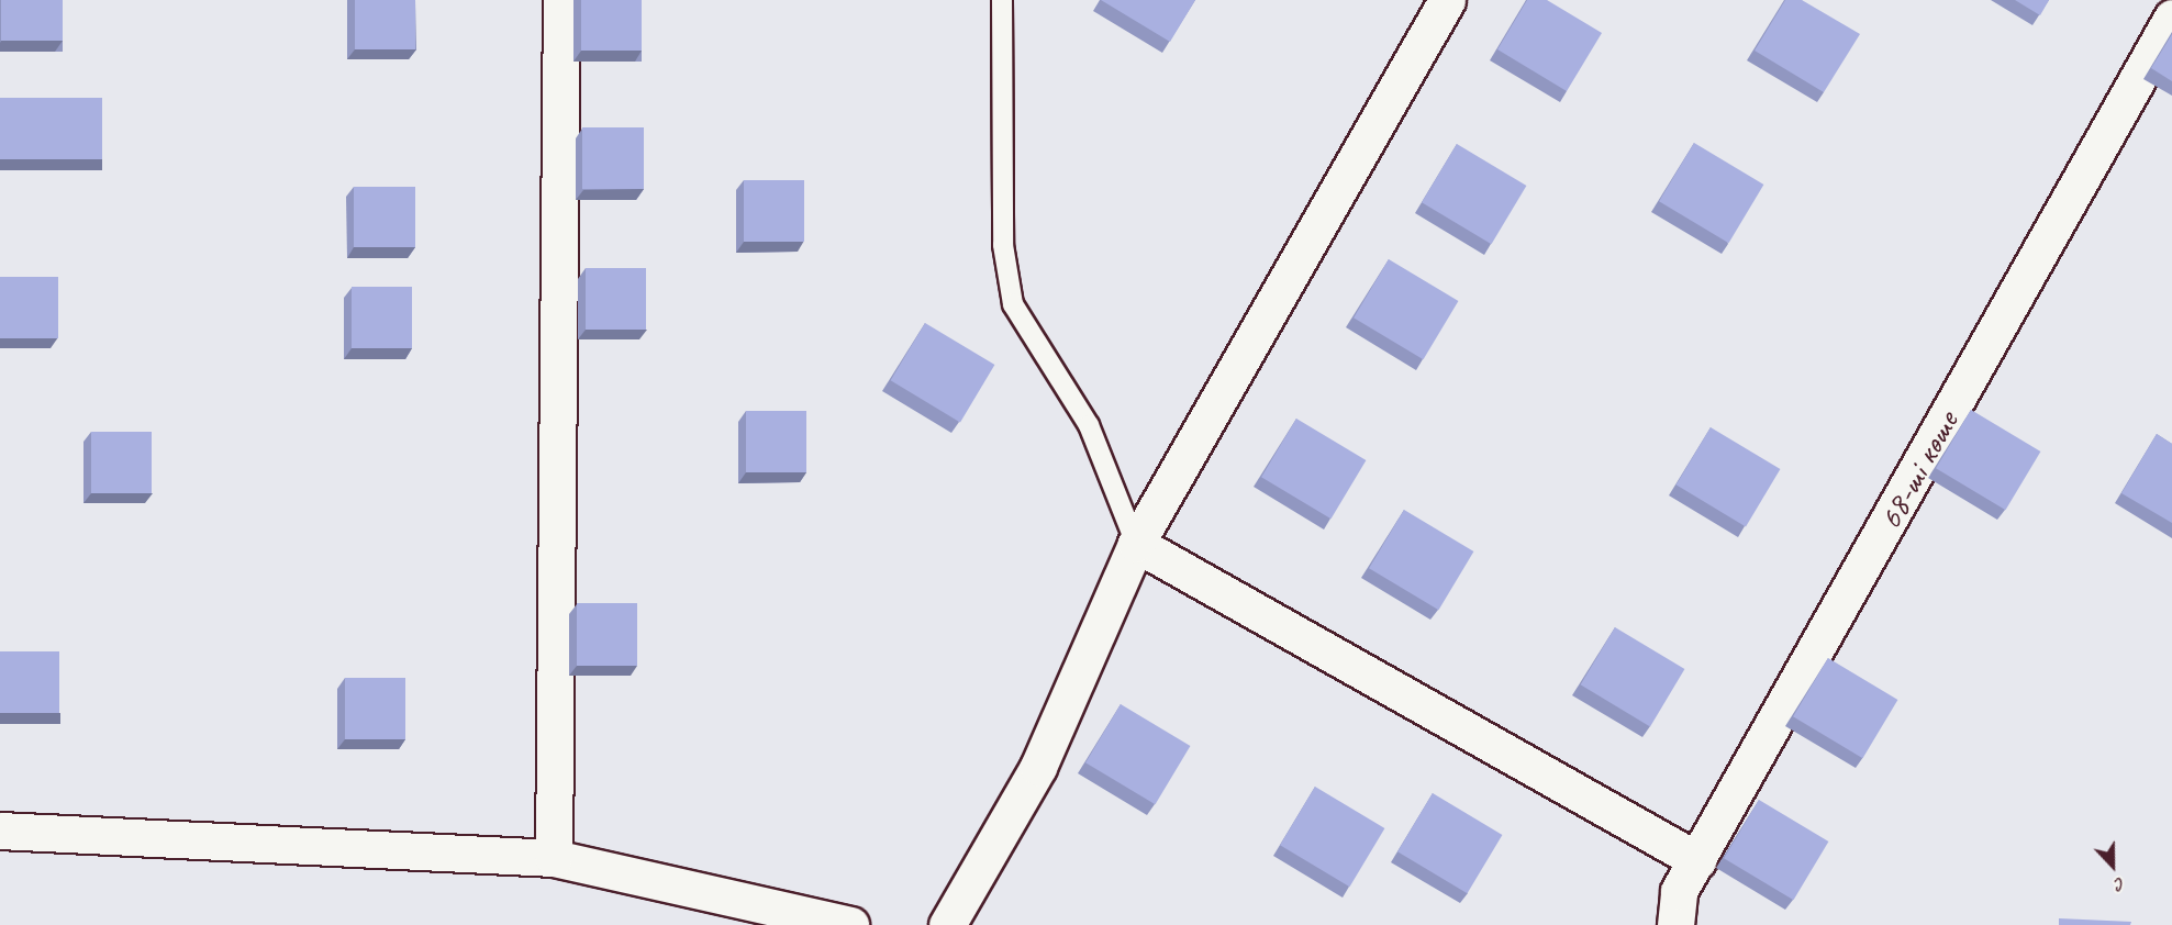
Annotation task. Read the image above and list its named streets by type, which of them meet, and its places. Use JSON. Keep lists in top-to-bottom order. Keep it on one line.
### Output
{"streets":{"street":["68-ші көше"]},"north":"bottom"}
